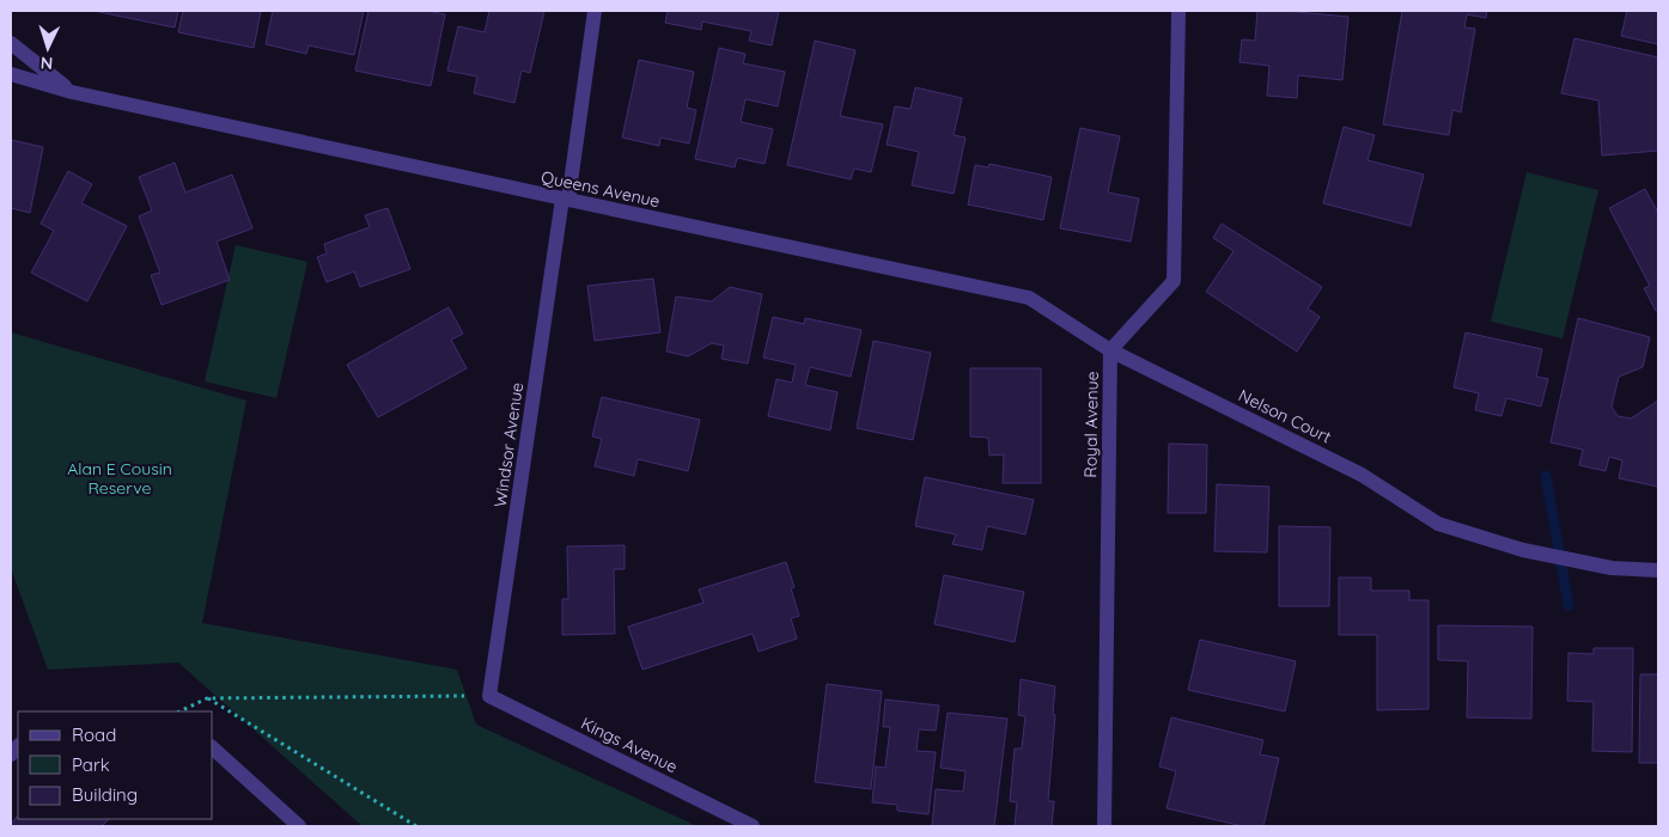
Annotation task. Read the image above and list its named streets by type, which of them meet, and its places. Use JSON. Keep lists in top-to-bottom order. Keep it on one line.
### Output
{"streets":{"street":["Queens Avenue","Nelson Court","Royal Avenue","Windsor Avenue","Kings Avenue"]},"crossings":[["Queens Avenue","Nelson Court"],["Queens Avenue","Royal Avenue"],["Queens Avenue","Windsor Avenue"],["Nelson Court","Royal Avenue"],["Windsor Avenue","Kings Avenue"]],"parks":["Alan E Cousin Reserve"],"legend":["Road","Park","Building"],"north":"bottom"}
